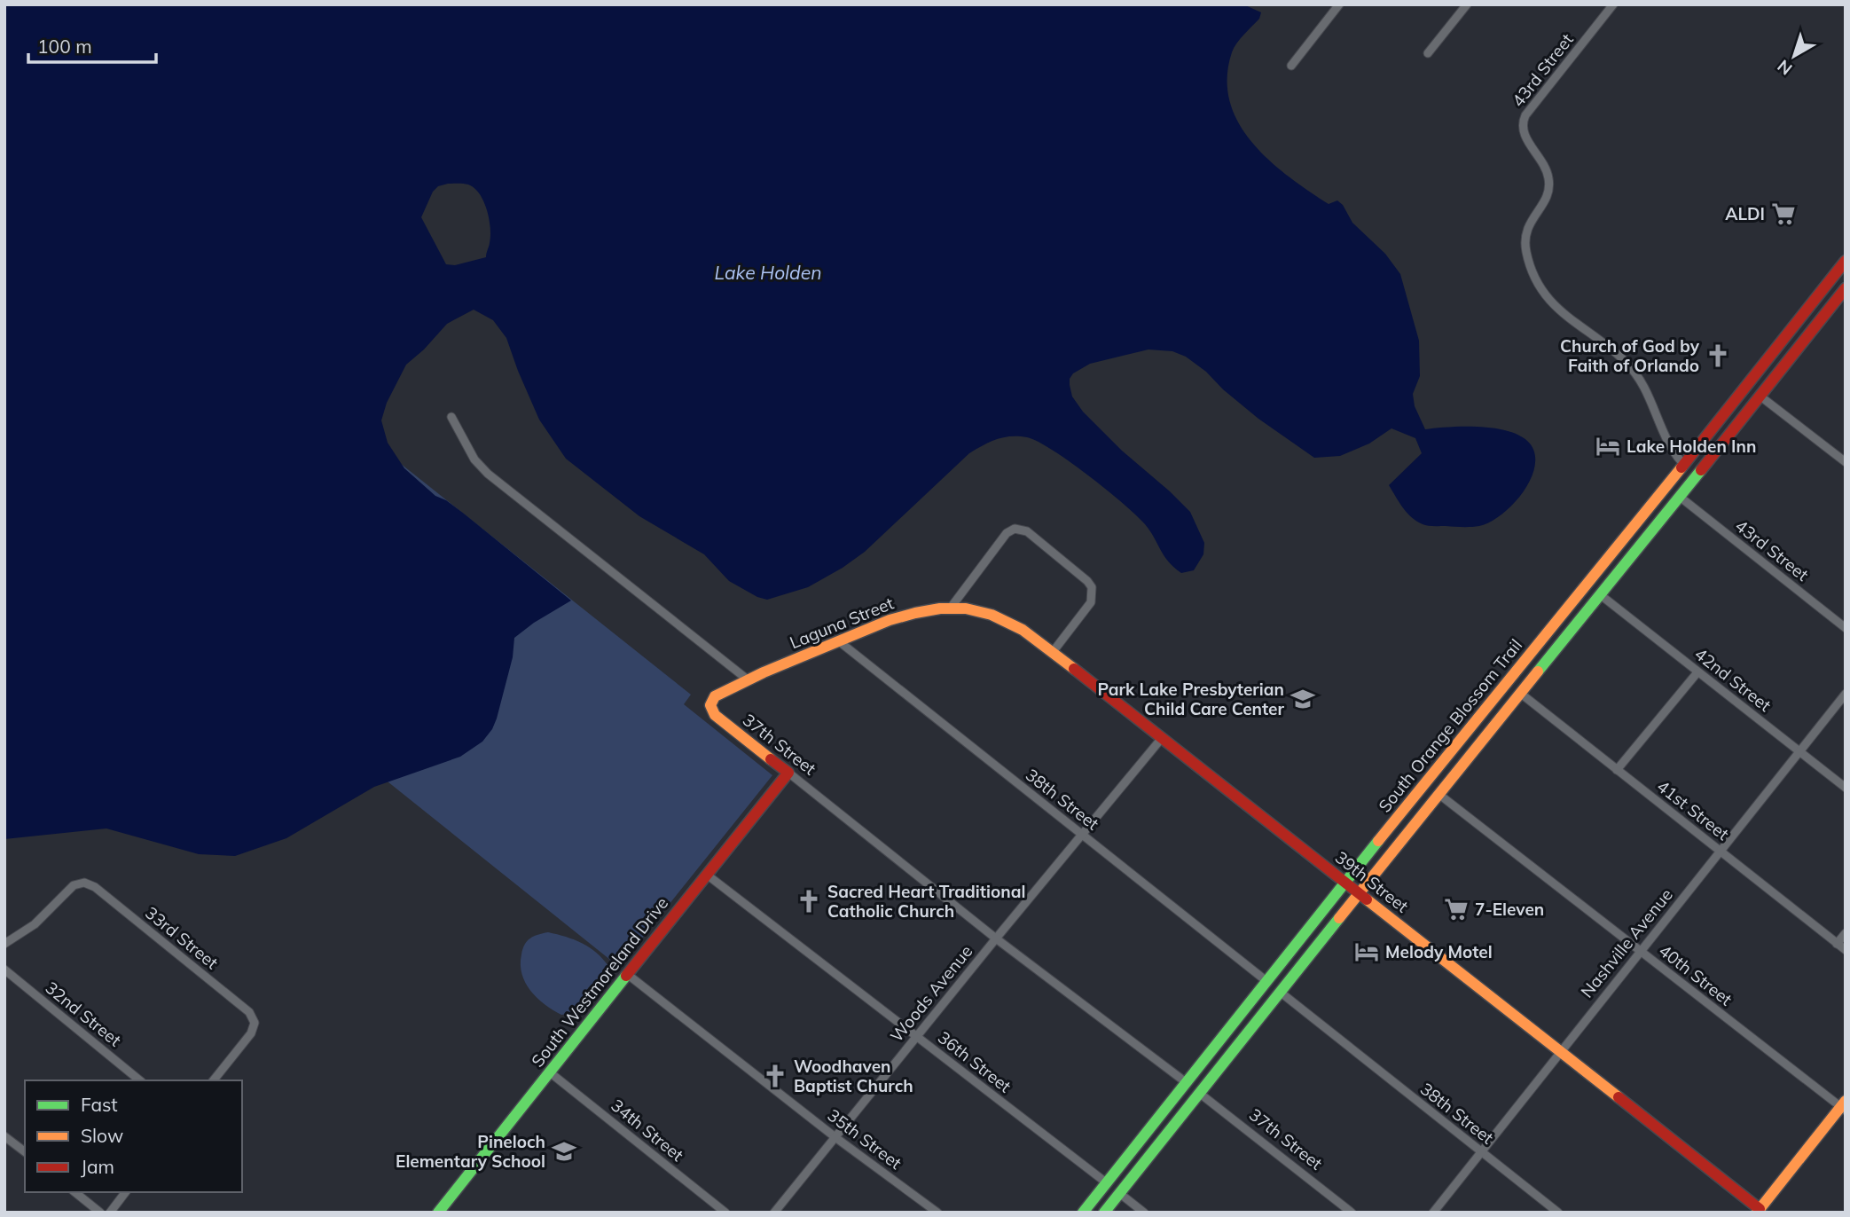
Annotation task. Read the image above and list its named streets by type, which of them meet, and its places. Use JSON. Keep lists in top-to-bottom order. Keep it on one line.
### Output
{"streets":{"main road":["Laguna Street","South Orange Blossom Trail","37th Street","39th Street","South Westmoreland Drive"],"street":["43rd Street","42nd Street","38th Street","41st Street","33rd Street","Nashville Avenue","40th Street","Woods Avenue","32nd Street","36th Street","34th Street","35th Street"]},"crossings":[["43rd Street","South Orange Blossom Trail"],["Laguna Street","37th Street"],["Laguna Street","38th Street"],["Laguna Street","39th Street"],["42nd Street","South Orange Blossom Trail"],["42nd Street","Nashville Avenue"],["South Orange Blossom Trail","37th Street"],["South Orange Blossom Trail","38th Street"],["South Orange Blossom Trail","41st Street"],["South Orange Blossom Trail","39th Street"],["South Orange Blossom Trail","40th Street"],["South Orange Blossom Trail","36th Street"],["37th Street","South Westmoreland Drive"],["37th Street","Woods Avenue"],["38th Street","Nashville Avenue"],["38th Street","Woods Avenue"],["41st Street","Nashville Avenue"],["39th Street","Nashville Avenue"],["39th Street","Woods Avenue"],["Nashville Avenue","40th Street"],["South Westmoreland Drive","36th Street"],["South Westmoreland Drive","34th Street"],["South Westmoreland Drive","35th Street"],["Woods Avenue","36th Street"],["Woods Avenue","35th Street"]],"water":["Lake Holden"],"places":{"supermarket":["ALDI","7-Eleven"],"church":["Church of God by Faith of Orlando","Sacred Heart Traditional Catholic Church","Woodhaven Baptist Church"],"hotel":["Lake Holden Inn","Melody Motel"],"school or university":["Park Lake Presbyterian Child Care Center","Pineloch Elementary School"]},"legend":["Fast","Slow","Jam"],"scale_bar":"100 m","north":"bottom left"}
